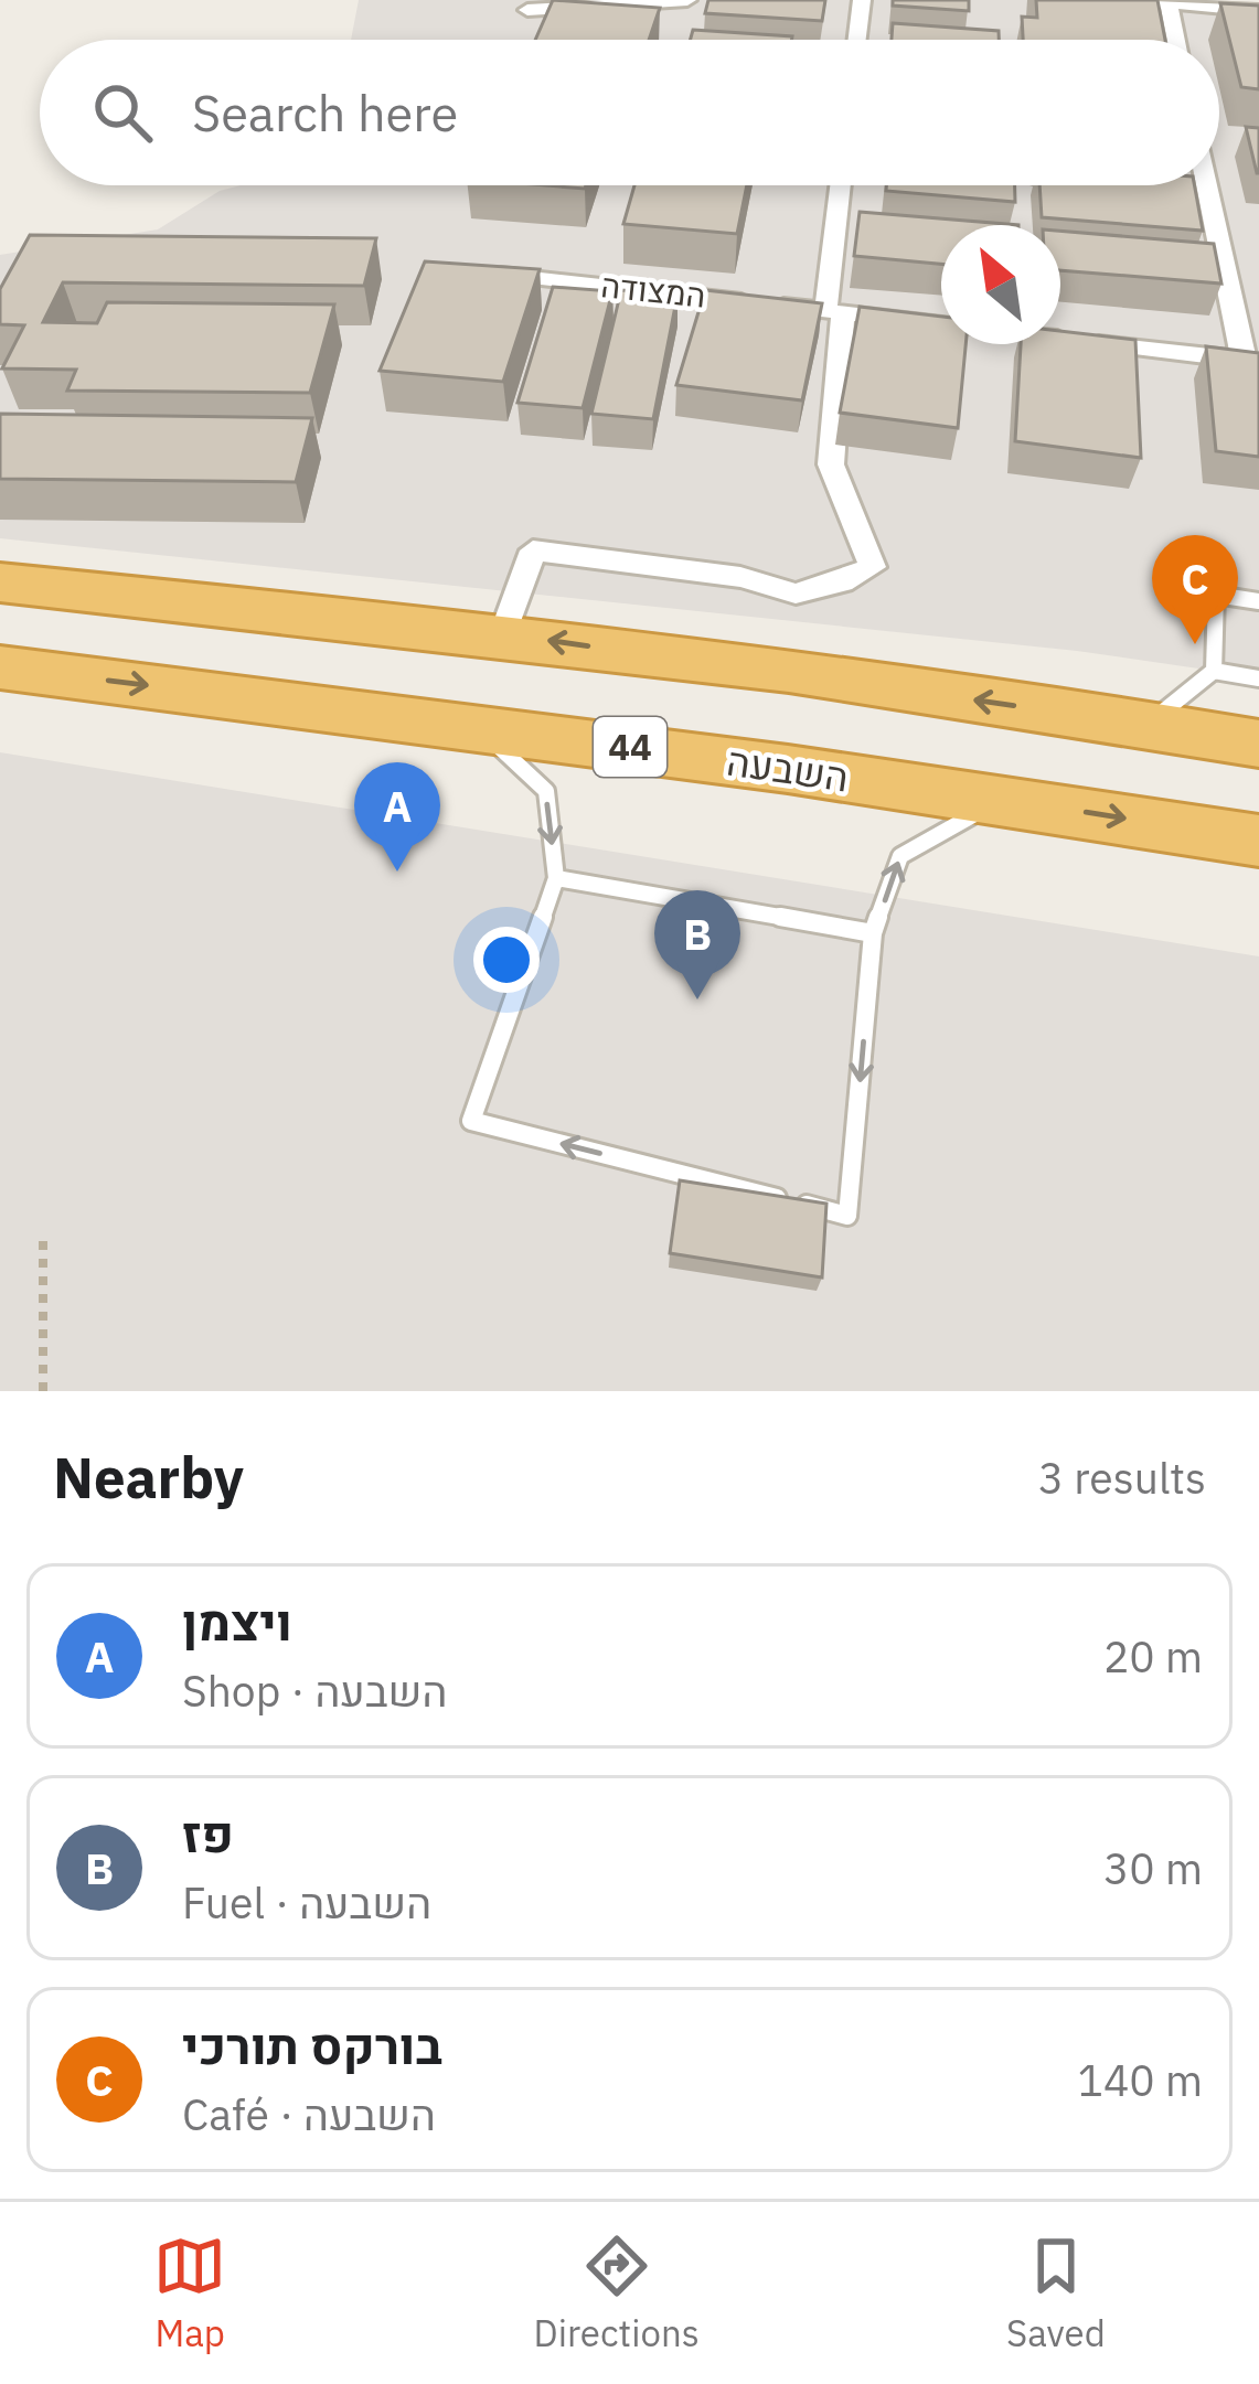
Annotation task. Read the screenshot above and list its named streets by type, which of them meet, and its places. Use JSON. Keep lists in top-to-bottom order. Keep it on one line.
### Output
{"streets":{"highway":["44","השבעה"],"street":["המצודה"]},"north":"top left","page":{"search":"Search here","pins":["C","A","B"],"heading":["Nearby","3 results"],"list":[{"mark":"A","name":"ויצמן","note":"Shop · השבעה","value":"20 m"},{"mark":"B","name":"פז","note":"Fuel · השבעה","value":"30 m"},{"mark":"C","name":"בורקס תורכי","note":"Café · השבעה","value":"140 m"}],"nav":["Map","Directions","Saved"]}}
